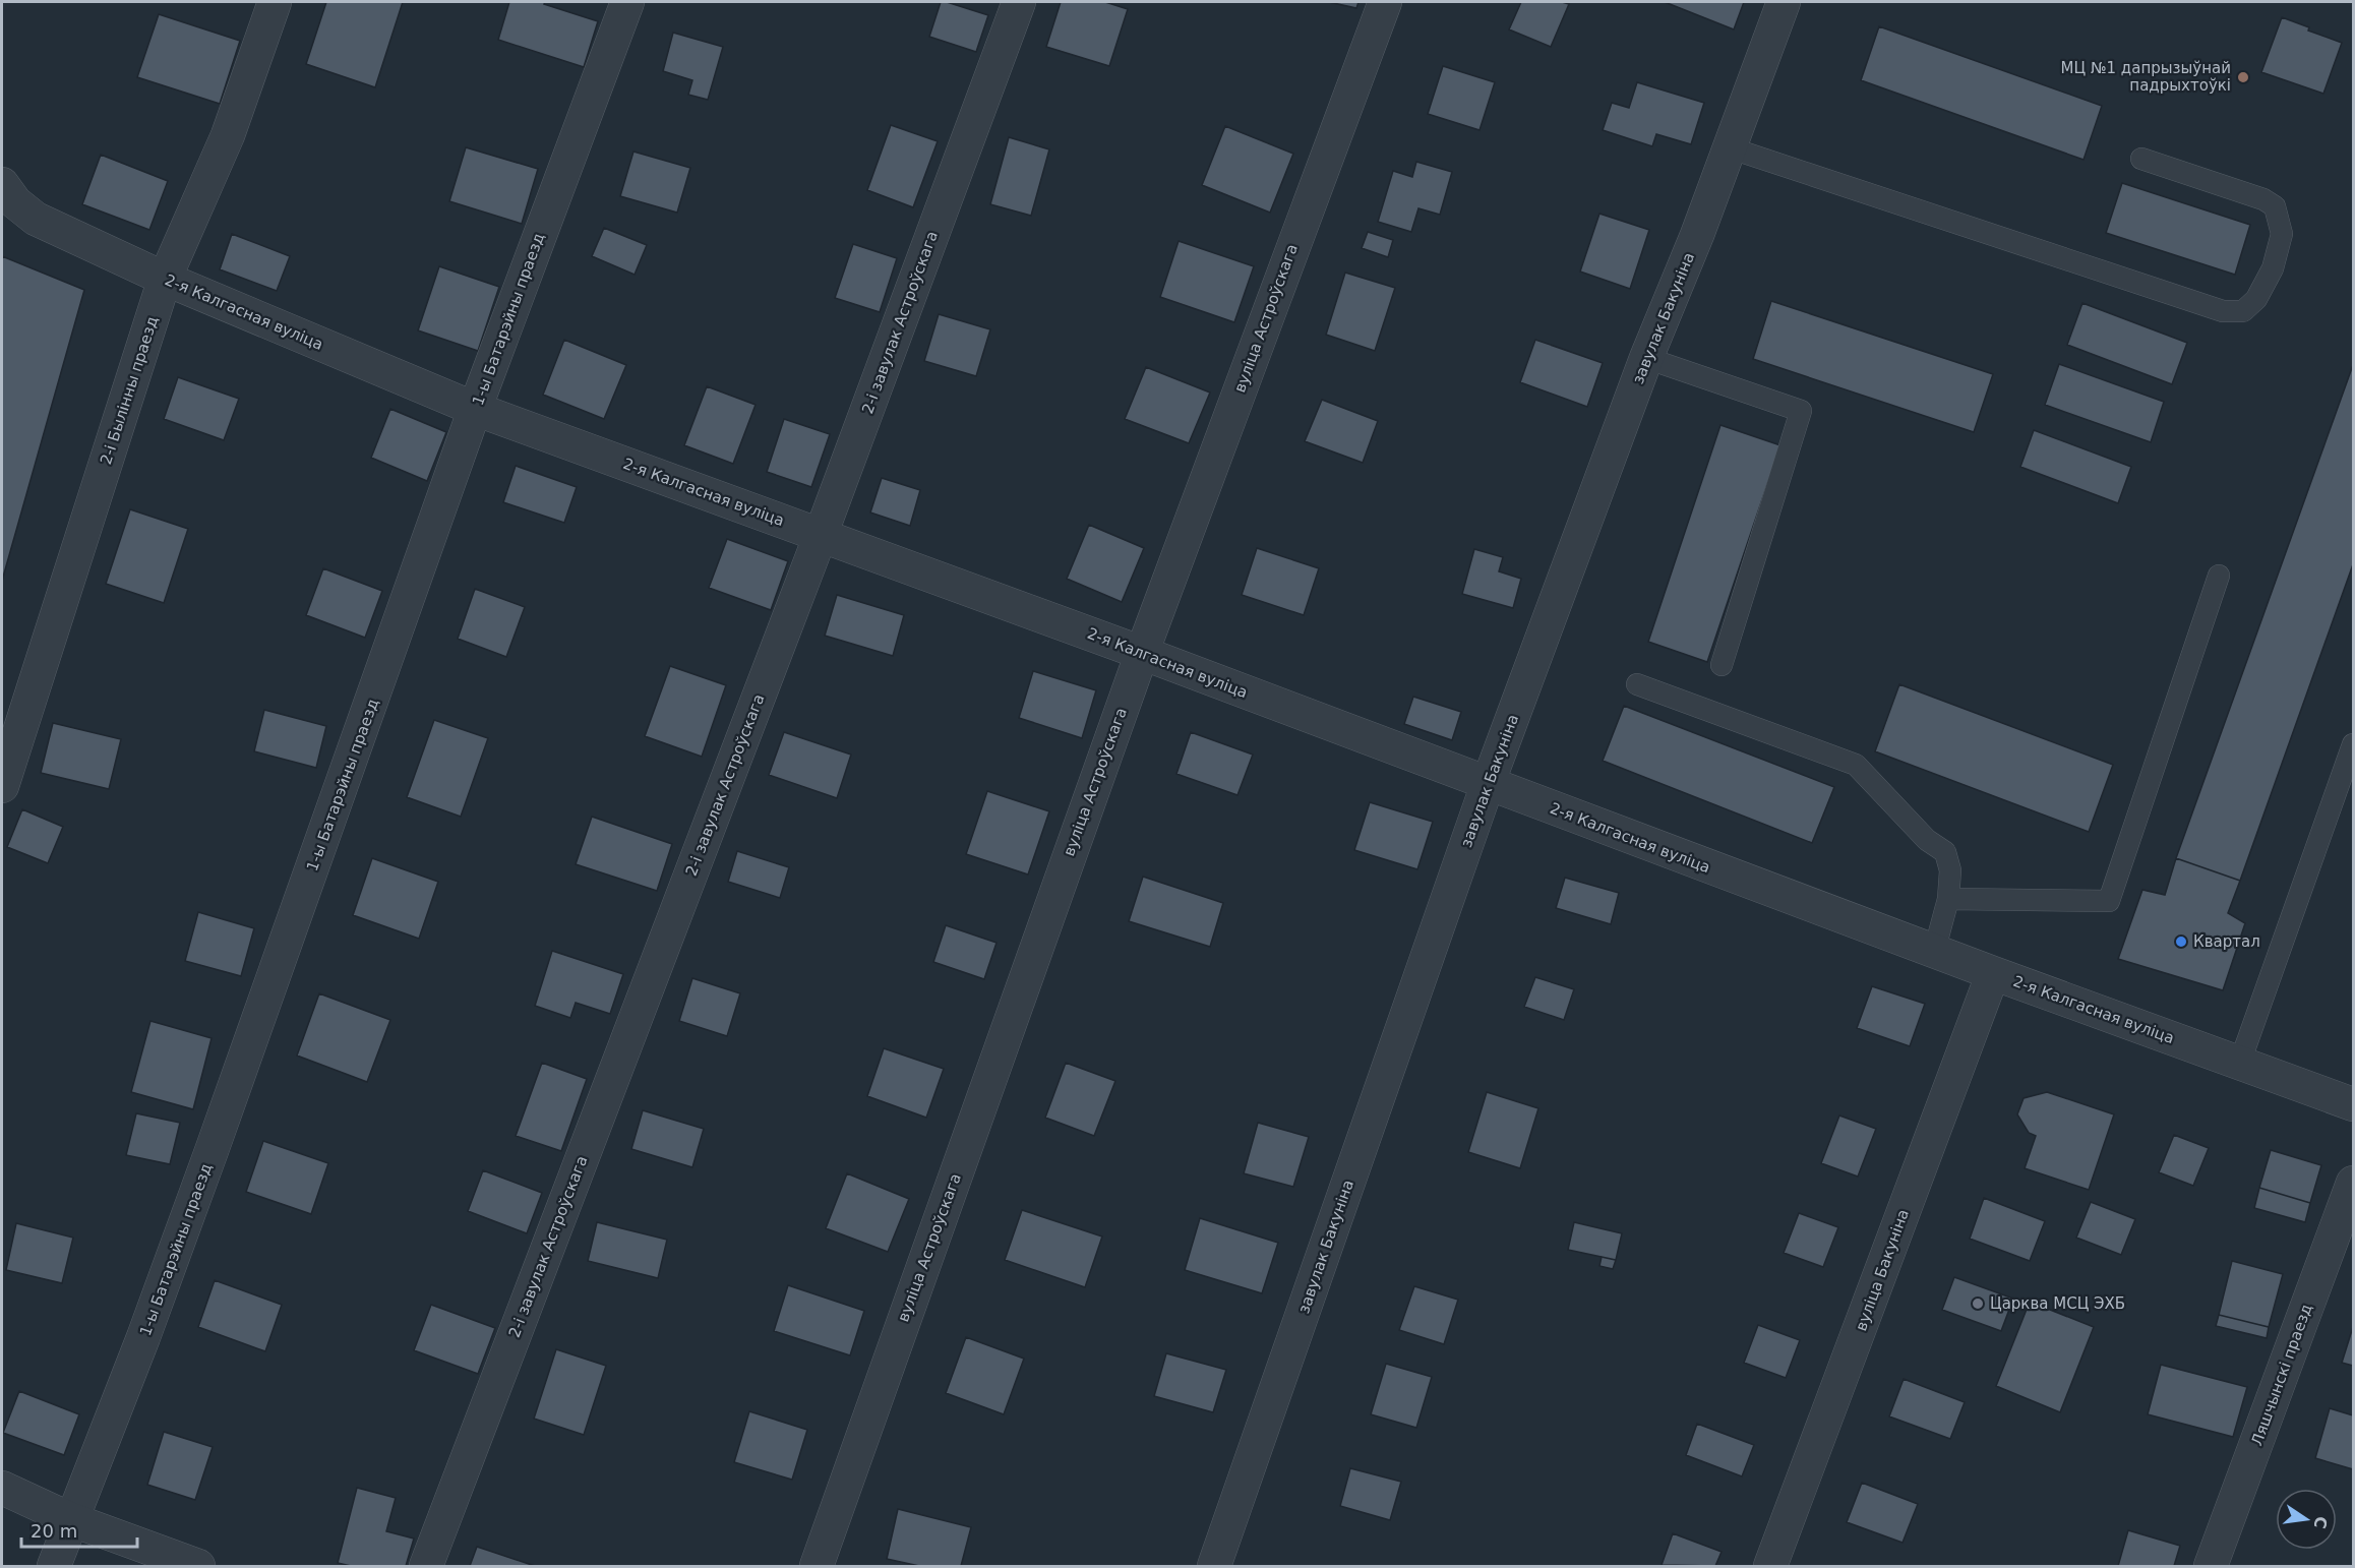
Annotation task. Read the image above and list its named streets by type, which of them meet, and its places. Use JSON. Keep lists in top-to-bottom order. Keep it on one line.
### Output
{"streets":{"street":["2-я Калгасная вуліца","вуліца Астроўскага","завулак Бакуніна","1-ы Батарэйны праезд","2-і завулак Астроўскага","2-і Былінны праезд","вуліца Бакуніна","Ляшчынскі праезд"]},"crossings":[["2-я Калгасная вуліца","вуліца Астроўскага"],["2-я Калгасная вуліца","завулак Бакуніна"],["2-я Калгасная вуліца","1-ы Батарэйны праезд"],["2-я Калгасная вуліца","2-і завулак Астроўскага"],["2-я Калгасная вуліца","2-і Былінны праезд"],["2-я Калгасная вуліца","вуліца Бакуніна"]],"places":["МЦ №1 дапрызыўнай падрыхтоўкі","Квартал","Царква МСЦ ЭХБ"],"scale_bar":"20 m","north":"right"}
